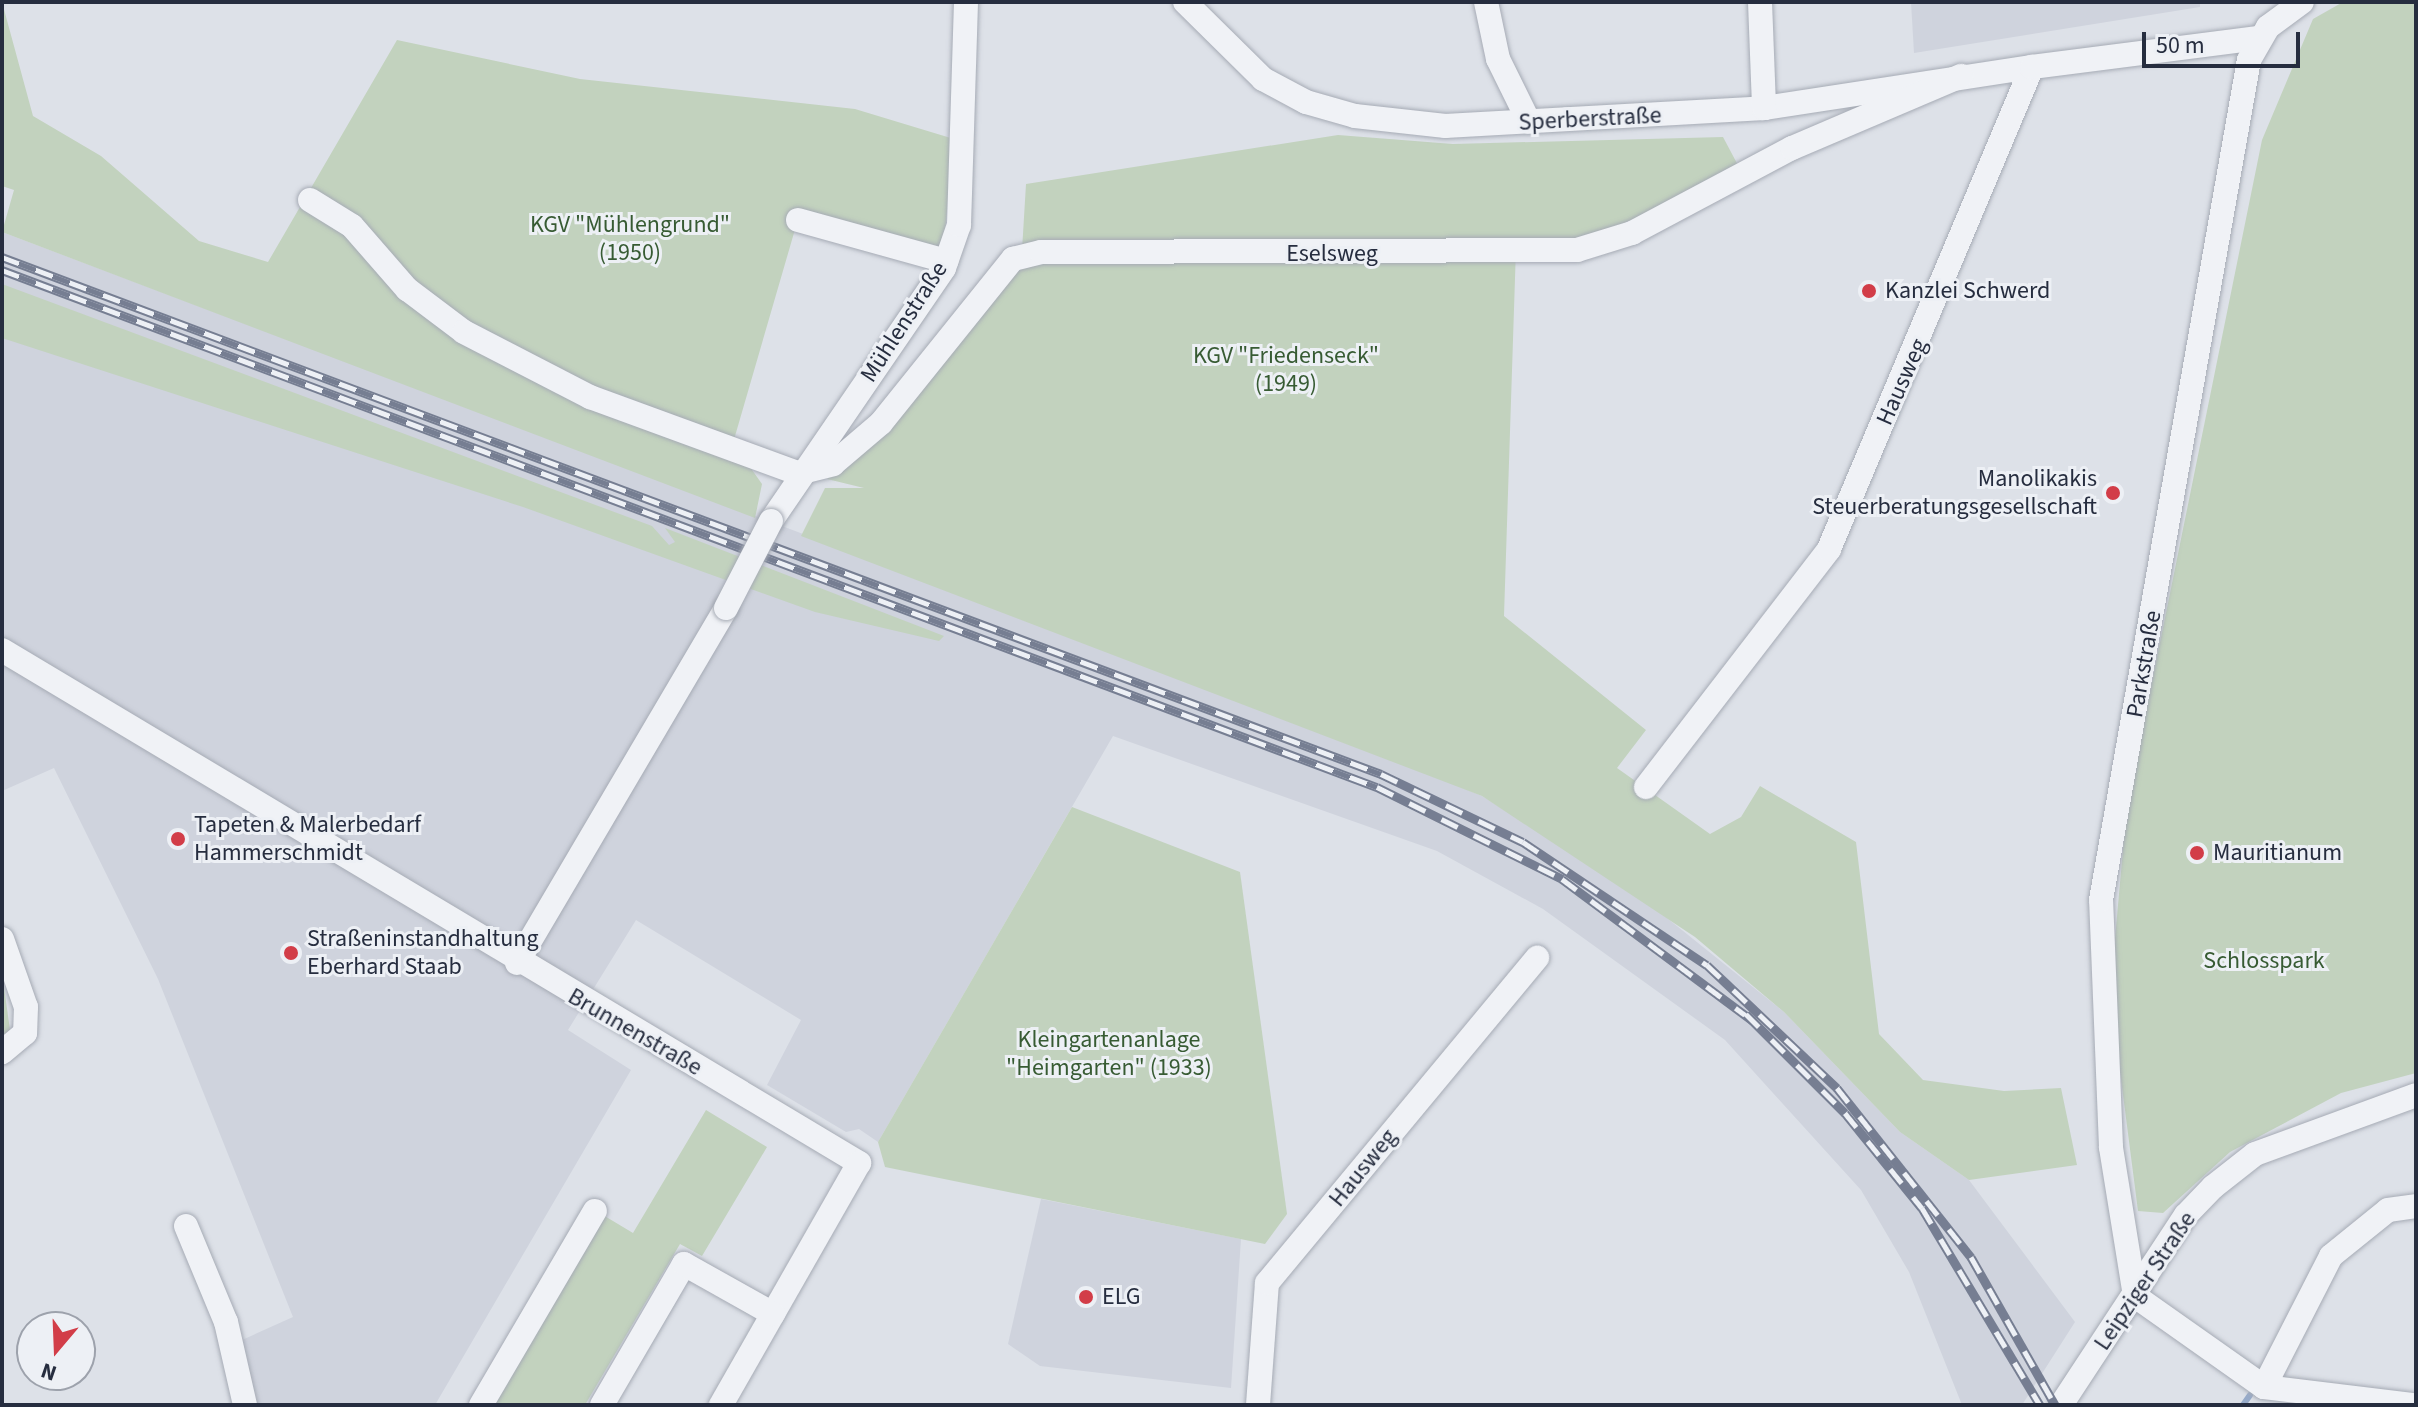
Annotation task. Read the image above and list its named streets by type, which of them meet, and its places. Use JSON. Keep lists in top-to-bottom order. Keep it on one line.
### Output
{"streets":{"street":["Sperberstraße","Eselsweg","Mühlenstraße","Hausweg","Parkstraße","Brunnenstraße","Leipziger Straße"]},"crossings":[["Sperberstraße","Eselsweg"],["Sperberstraße","Hausweg"],["Eselsweg","Mühlenstraße"],["Mühlenstraße","Brunnenstraße"],["Parkstraße","Leipziger Straße"]],"parks":["KGV \"Mühlengrund\" (1950)","KGV \"Friedenseck\" (1949)","Schlosspark","Kleingartenanlage \"Heimgarten\" (1933)"],"places":["Kanzlei Schwerd","Manolikakis Steuerberatungsgesellschaft","Tapeten & Malerbedarf Hammerschmidt","Mauritianum","Straßeninstandhaltung Eberhard Staab","ELG"],"scale_bar":"50 m","north":"bottom"}
